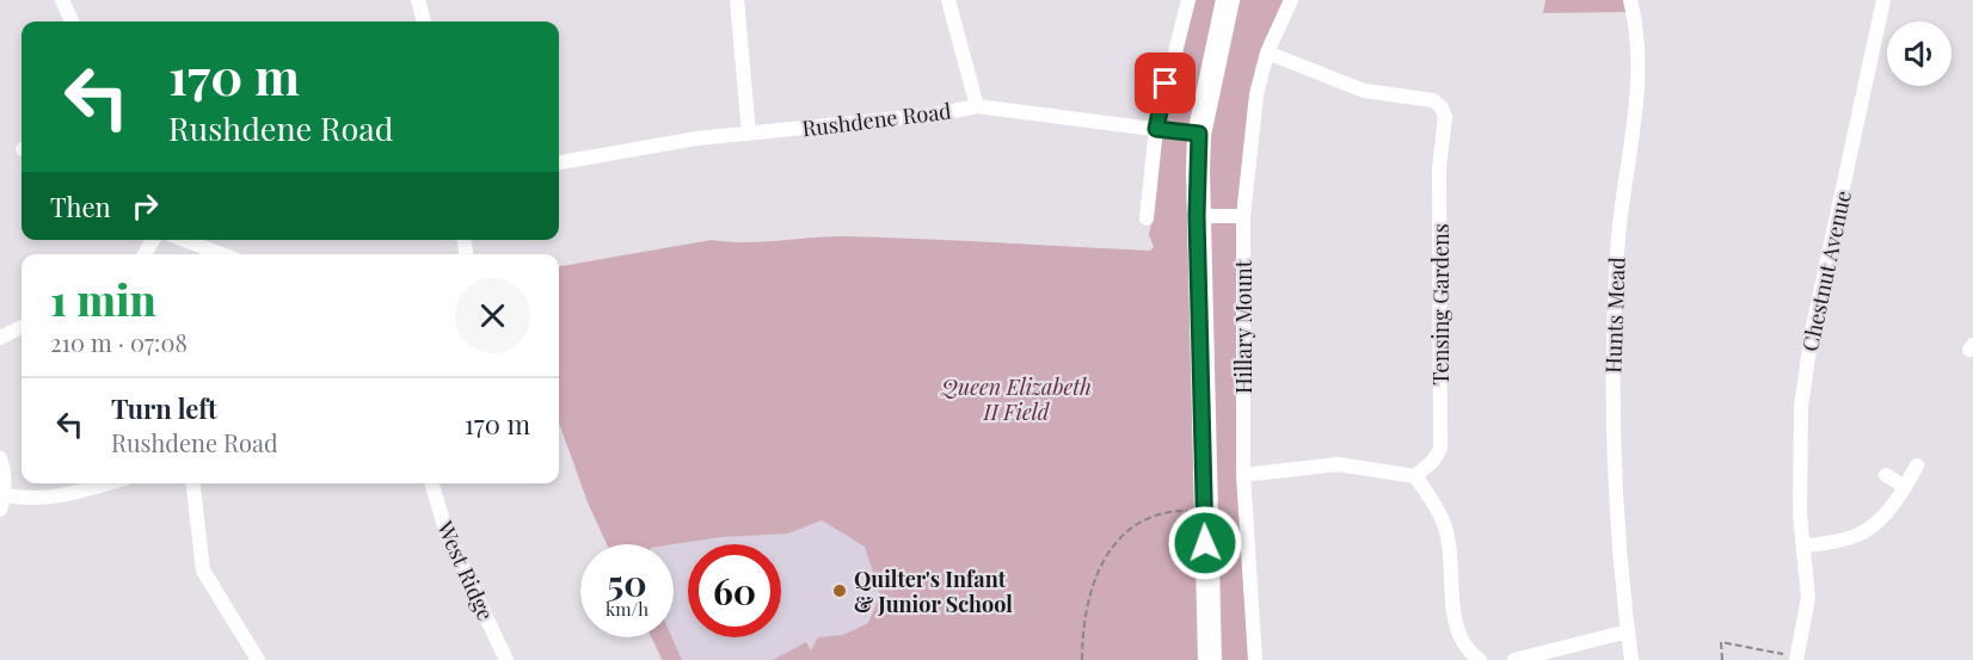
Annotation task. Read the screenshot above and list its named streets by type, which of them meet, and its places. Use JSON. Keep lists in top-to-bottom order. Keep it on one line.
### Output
{"streets":{"street":["Rushdene Road","Chestnut Avenue","Tensing Gardens","Hunts Mead","Hillary Mount","West Ridge"]},"crossings":[["Tensing Gardens","Hillary Mount"]],"parks":["Queen Elizabeth II Field"],"places":["Quilter's Infant & Junior School"],"page":{"turn":["170 m","Rushdene Road"],"then":"Then","heading":["1 min","210 m · 07:08"],"list":[{"name":"Turn left","note":"Rushdene Road","value":"170 m"}],"speed":"50 km/h","limit":"60"}}
